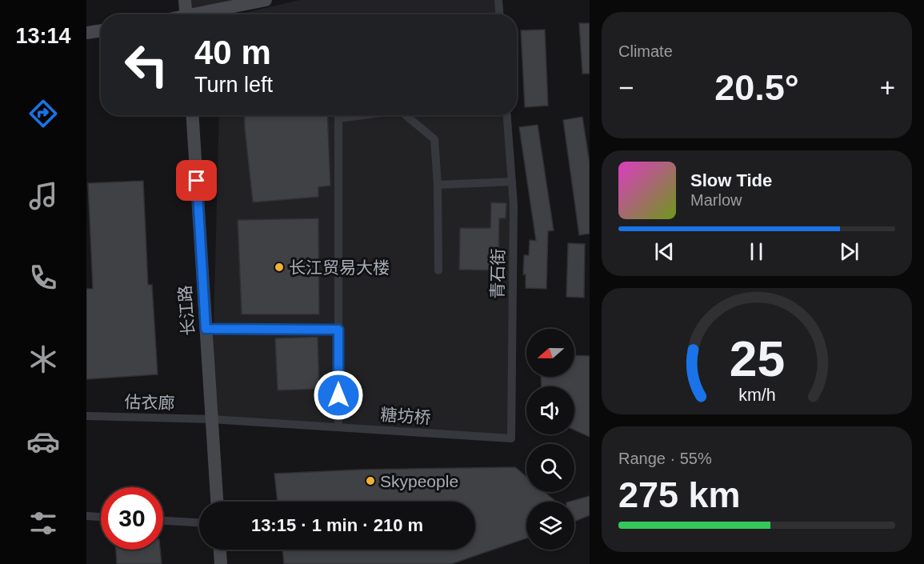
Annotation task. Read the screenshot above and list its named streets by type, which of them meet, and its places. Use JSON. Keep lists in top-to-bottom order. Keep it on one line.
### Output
{"streets":{"main road":["长江路"],"street":["青石街","估衣廊","糖坊桥"]},"crossings":[["青石街","糖坊桥"],["长江路","估衣廊"],["长江路","糖坊桥"],["估衣廊","糖坊桥"]],"places":["长江贸易大楼","Skypeople"],"north":"left","page":{"tabs":"13:14","tile":["Climate",["Range · 55%","275 km"]],"turn":["40 m","Turn left"],"heat":["−","20.5°","+"],"song":["Slow Tide","Marlow"],"limit":"30","trip":"13:15 · 1 min · 210 m","gauge":["25","km/h"]}}
